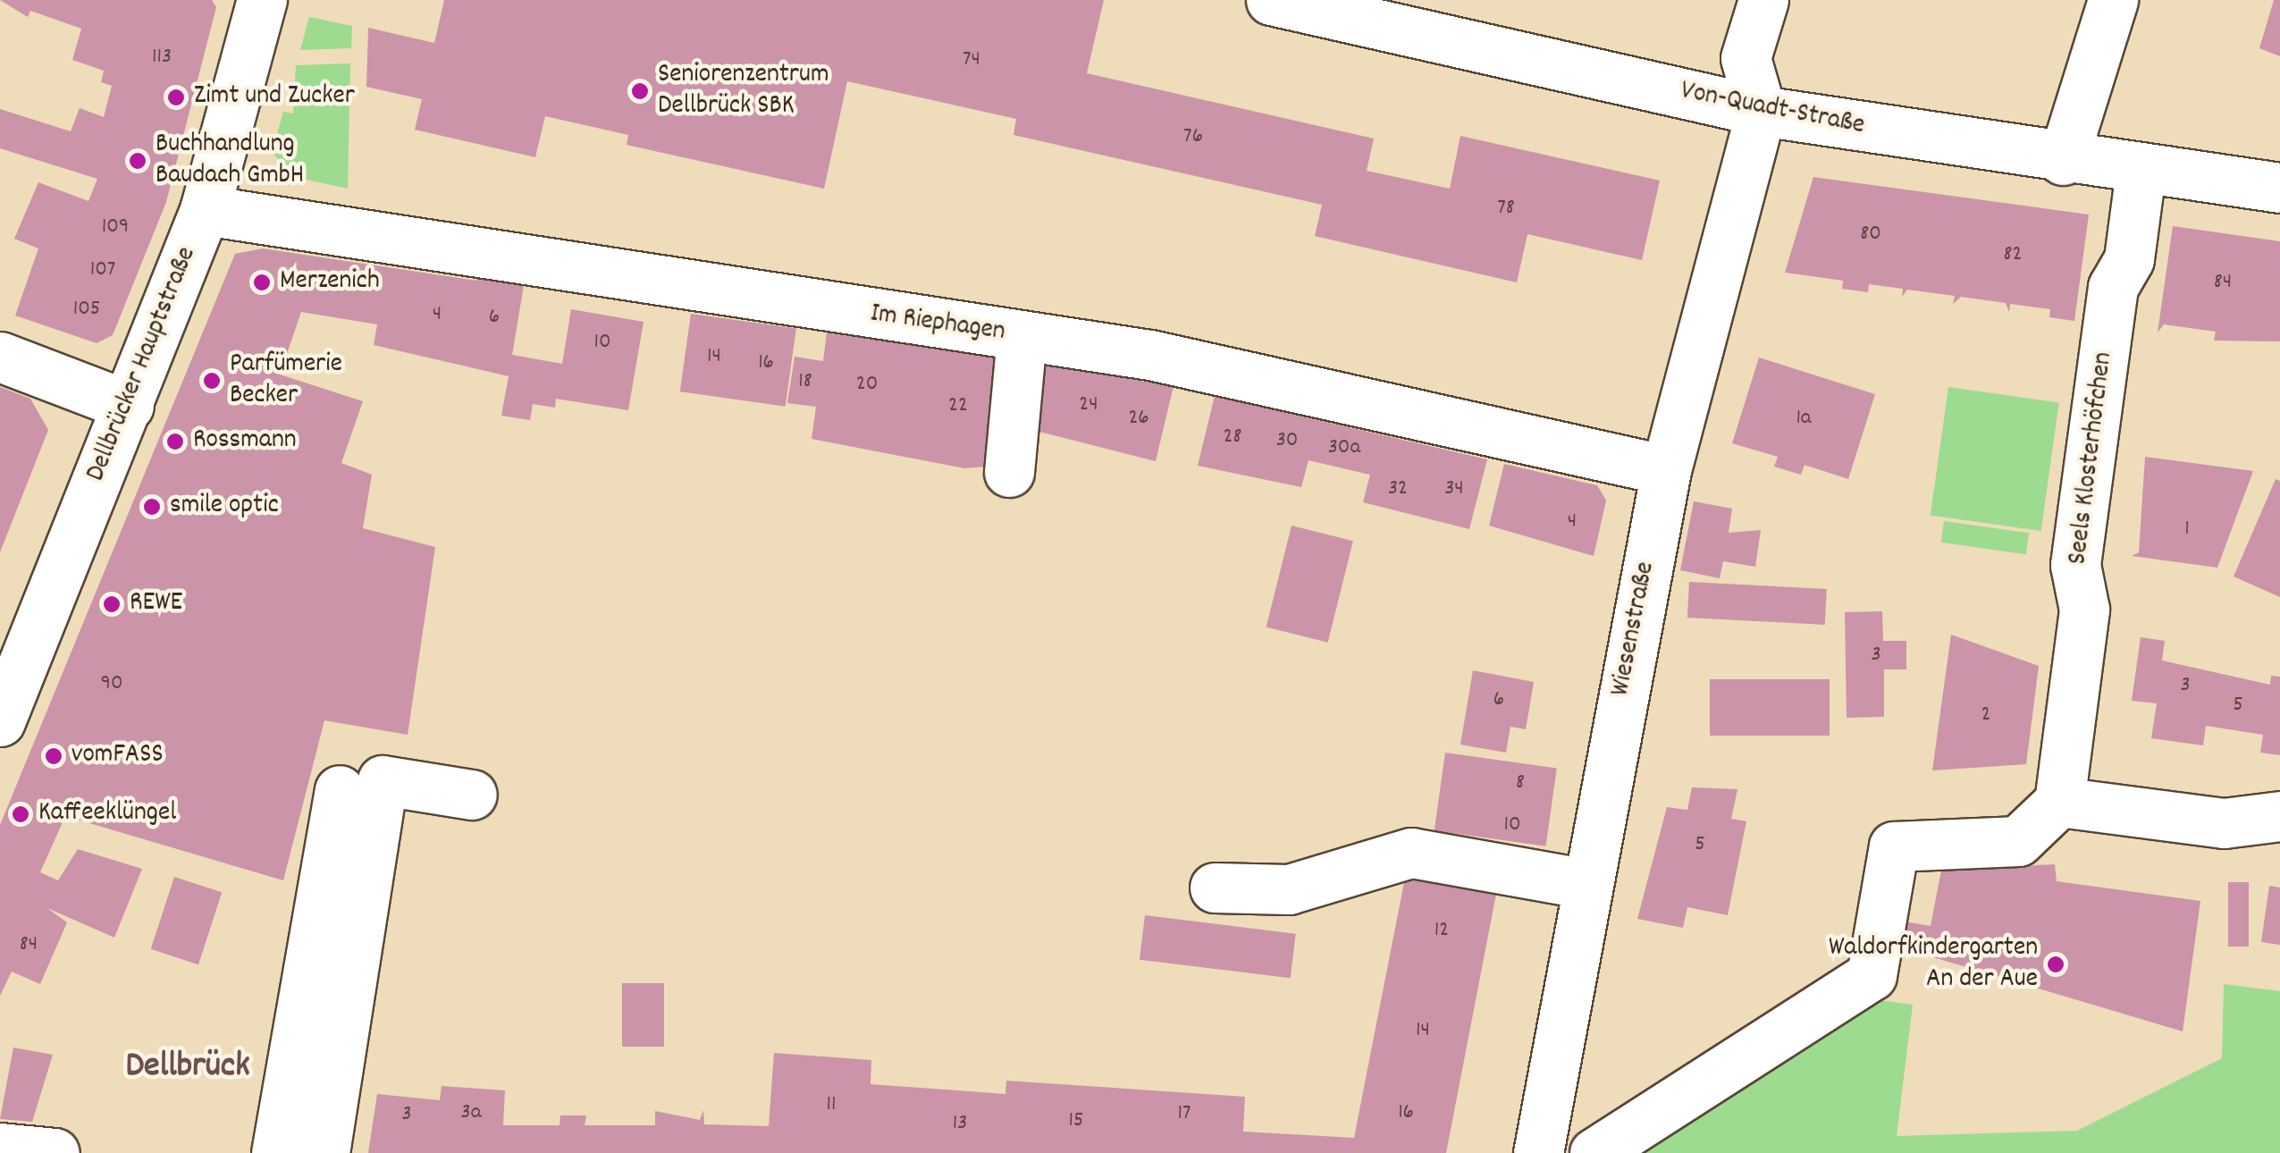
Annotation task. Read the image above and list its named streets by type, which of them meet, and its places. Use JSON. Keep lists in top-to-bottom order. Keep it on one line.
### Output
{"streets":{"street":["Von-Quadt-Straße","Im Riephagen","Dellbrücker Hauptstraße","Seels Klosterhöfchen","Wiesenstraße"]},"crossings":[["Von-Quadt-Straße","Seels Klosterhöfchen"],["Von-Quadt-Straße","Wiesenstraße"],["Im Riephagen","Dellbrücker Hauptstraße"],["Im Riephagen","Wiesenstraße"]],"districts":["Dellbrück"],"places":["Seniorenzentrum Dellbrück SBK","Zimt und Zucker","Buchhandlung Baudach GmbH","Merzenich","Parfümerie Becker","Rossmann","smile optic","REWE","vomFASS","Kaffeeklüngel","Waldorfkindergarten An der Aue"],"house_numbers":["113","74","76","78","109","80","82","107","84","105","4","6","10","14","16","18","20","24","22","26","1a","28","30","30a","32","34","4","1","3","90","3","6","5","2","8","10","5","12","84","14","11","3a","16","17","3","15","13"]}
